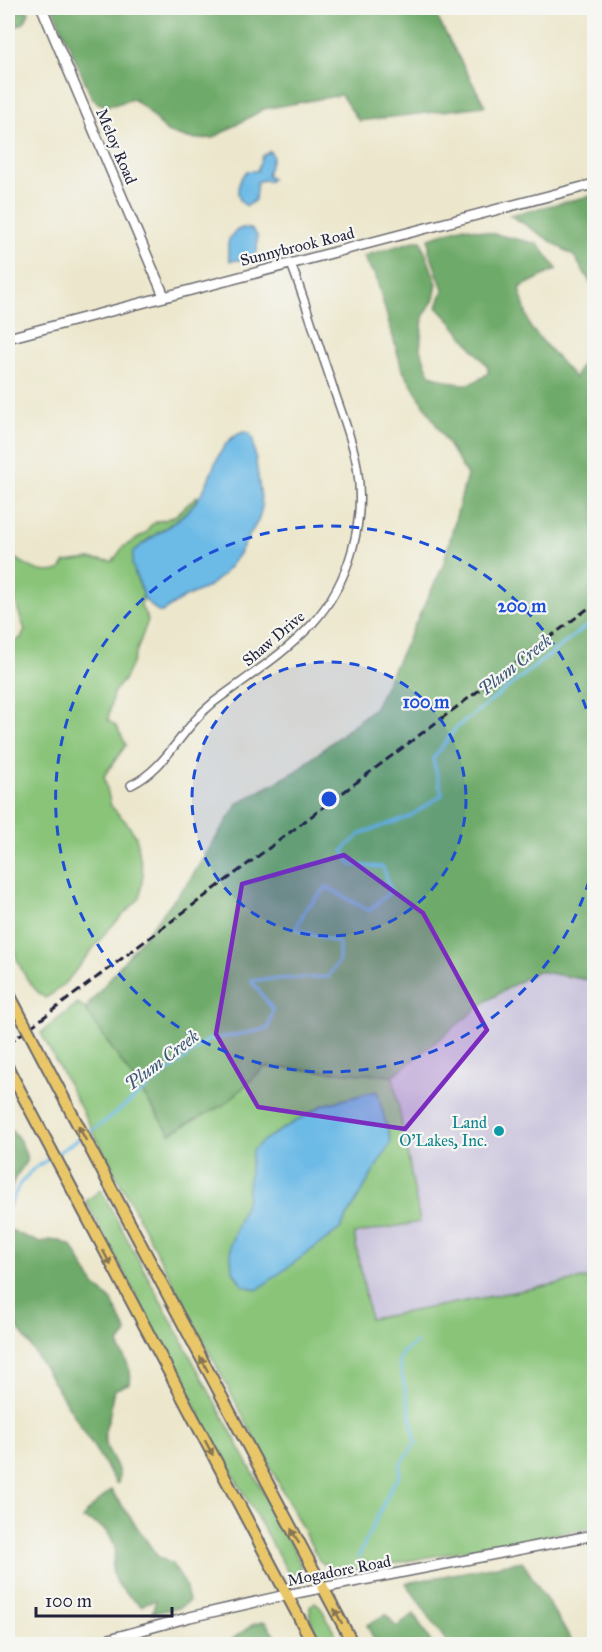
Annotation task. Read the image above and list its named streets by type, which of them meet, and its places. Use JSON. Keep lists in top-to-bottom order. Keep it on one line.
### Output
{"streets":{"street":["Meloy Road","Sunnybrook Road","Shaw Drive","Mogadore Road"]},"crossings":[["Meloy Road","Sunnybrook Road"],["Sunnybrook Road","Shaw Drive"]],"water":["Plum Creek"],"places":["Land O'Lakes, Inc."],"scale_bar":"100 m","rings":["200 m","100 m"]}
